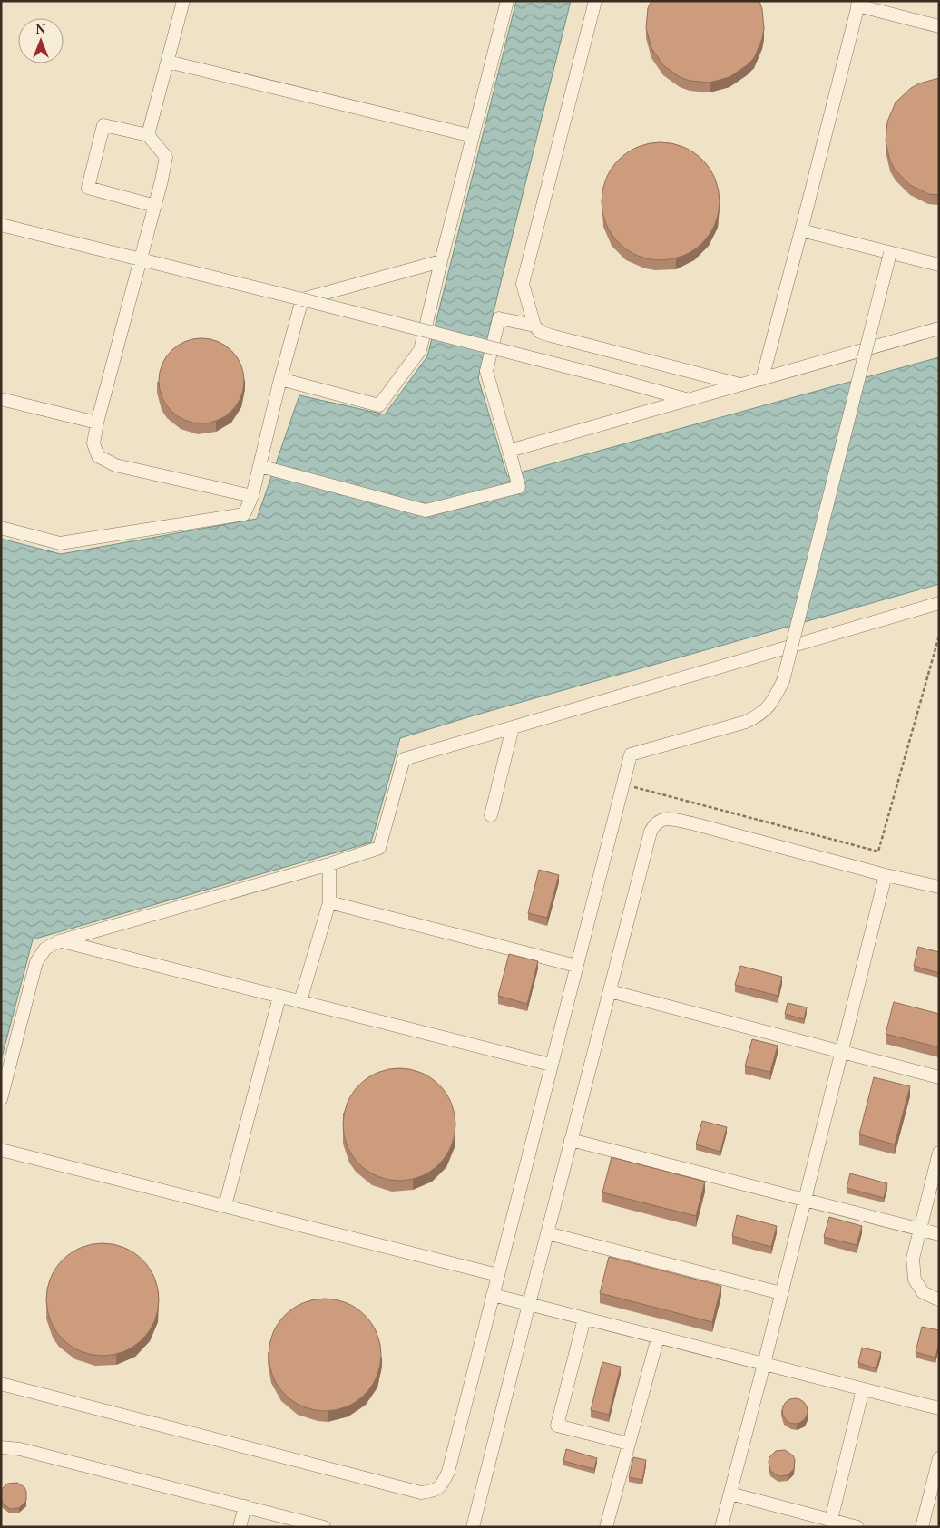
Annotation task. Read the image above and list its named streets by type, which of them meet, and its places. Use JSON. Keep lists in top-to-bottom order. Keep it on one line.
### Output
{"north":"top"}
